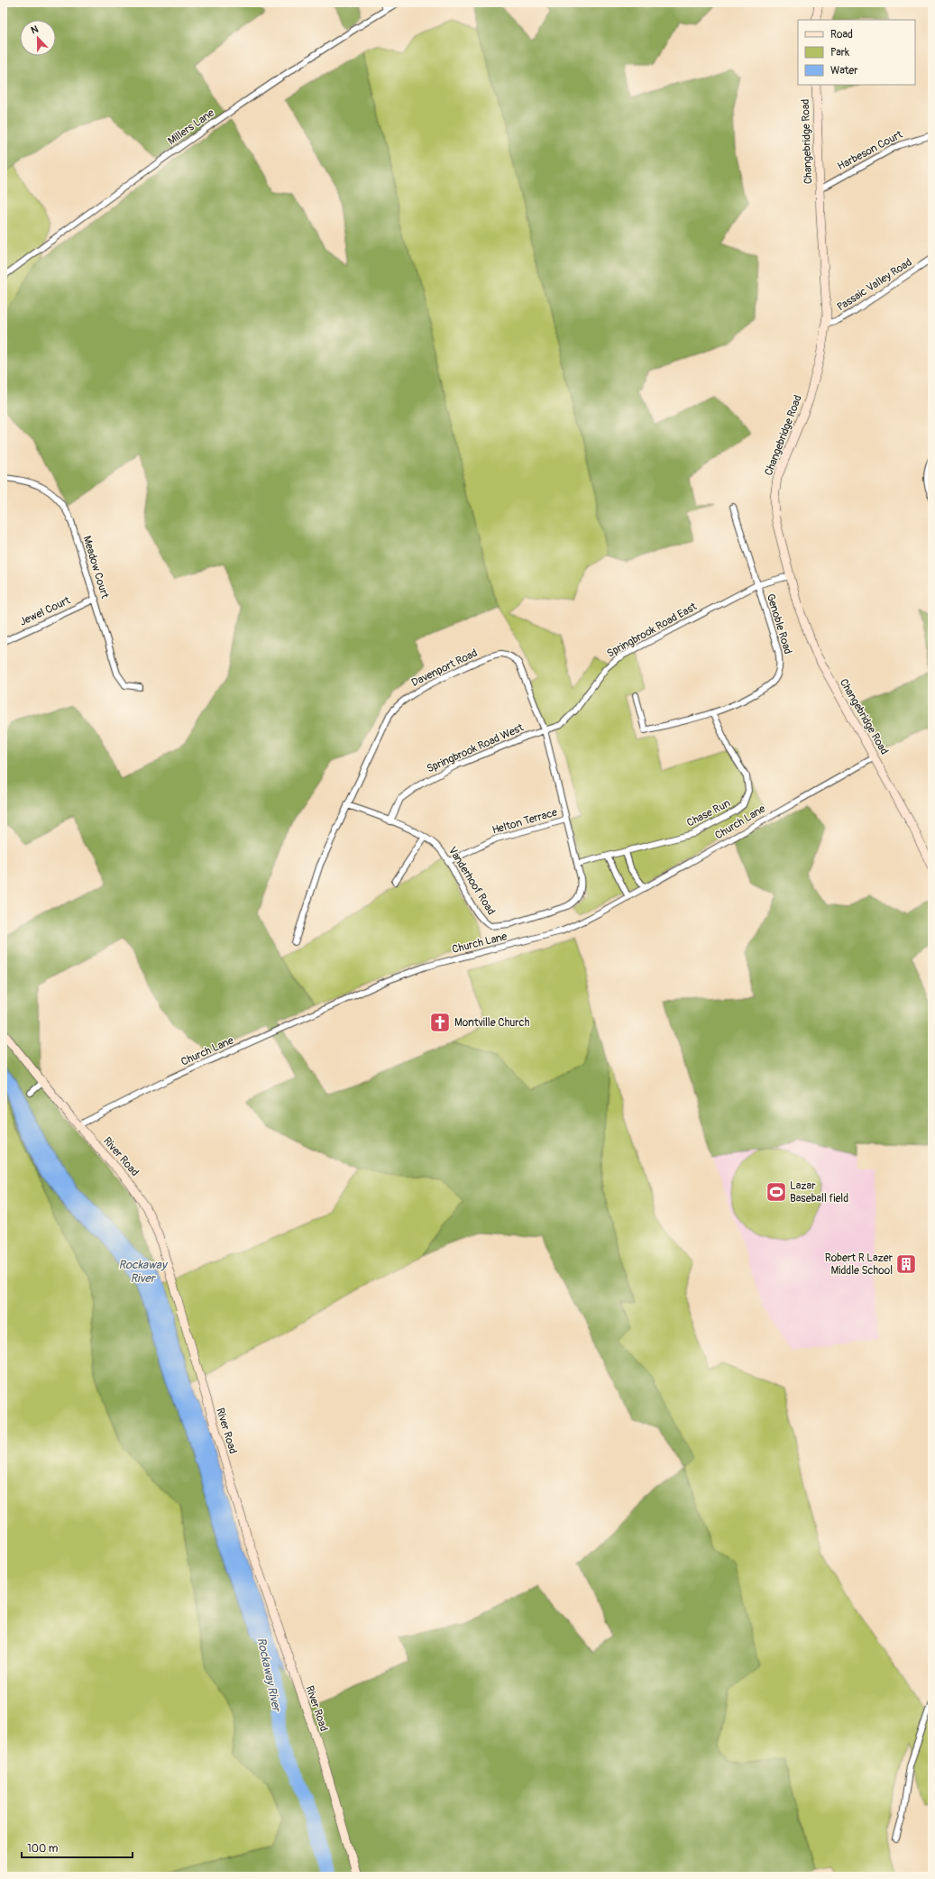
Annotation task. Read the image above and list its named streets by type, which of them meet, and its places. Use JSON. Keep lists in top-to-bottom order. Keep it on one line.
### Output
{"streets":{"street":["Millers Lane","Changebridge Road","Harbeson Court","Passaic Valley Road","Meadow Court","Jewel Court","Genoble Road","Springbrook Road East","Davenport Road","Springbrook Road West","Chase Run","Helton Terrace","Church Lane","Vanderhoof Road","River Road"]},"crossings":[["Changebridge Road","Harbeson Court"],["Changebridge Road","Passaic Valley Road"],["Changebridge Road","Springbrook Road East"],["Changebridge Road","Church Lane"],["Meadow Court","Jewel Court"],["Genoble Road","Springbrook Road East"],["Genoble Road","Chase Run"],["Springbrook Road East","Davenport Road"],["Springbrook Road East","Springbrook Road West"],["Davenport Road","Springbrook Road West"],["Davenport Road","Chase Run"],["Davenport Road","Helton Terrace"],["Davenport Road","Vanderhoof Road"],["Springbrook Road West","Vanderhoof Road"],["Helton Terrace","Vanderhoof Road"],["Church Lane","River Road"]],"water":["Rockaway River"],"places":{"church":["Montville Church"],"sports":["Lazar Baseball field"],"building":["Robert R Lazer Middle School"]},"legend":["Road","Park","Water"],"scale_bar":"100 m","north":"top"}
